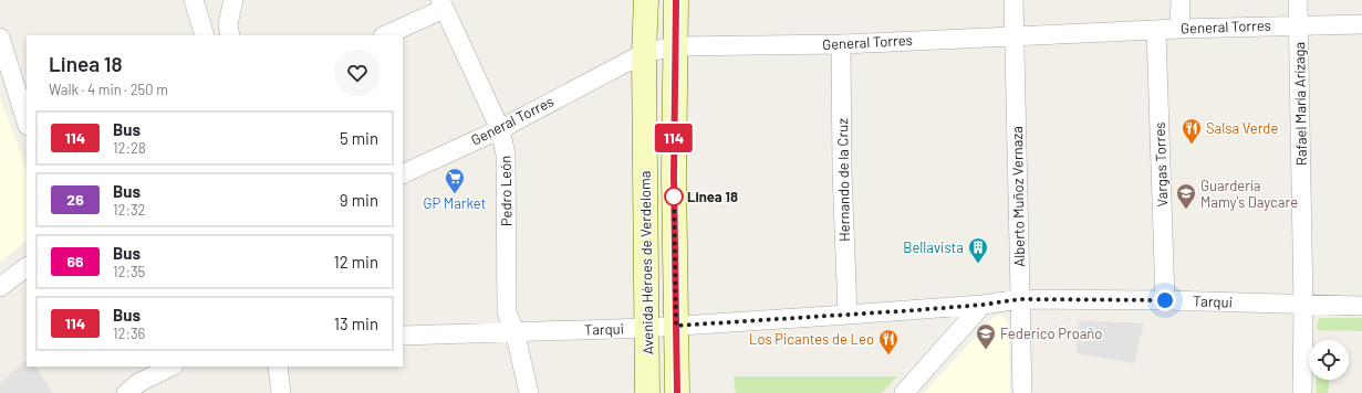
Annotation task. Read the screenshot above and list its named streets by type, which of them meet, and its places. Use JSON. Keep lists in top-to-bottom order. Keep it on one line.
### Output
{"streets":{"main road":["Avenida Héroes de Verdeloma"],"street":["General Torres","Rafael María Arízaga","Vargas Torres","Hernando de la Cruz","Pedro León","Alberto Muñoz Vernaza","Tarqui"]},"crossings":[["General Torres","Rafael María Arízaga"],["General Torres","Vargas Torres"],["General Torres","Hernando de la Cruz"],["General Torres","Pedro León"],["General Torres","Alberto Muñoz Vernaza"],["General Torres","Avenida Héroes de Verdeloma"],["Rafael María Arízaga","Tarqui"],["Vargas Torres","Tarqui"],["Hernando de la Cruz","Tarqui"],["Pedro León","Tarqui"],["Alberto Muñoz Vernaza","Tarqui"],["Avenida Héroes de Verdeloma","Tarqui"]],"places":{"restaurant":["Salsa Verde","Los Picantes de Leo"],"supermarket":["GP Market"],"other":["Linea 18"],"school or university":["Guardería Mamy's Daycare","Federico Proaño"],"building":["Bellavista"]},"lines":["bus line 114"],"page":{"on_map":"114","heading":["Linea 18","Walk · 4 min · 250 m"],"list":[{"mark":"114","name":"Bus","note":"12:28","value":"5 min"},{"mark":"26","name":"Bus","note":"12:32","value":"9 min"},{"mark":"66","name":"Bus","note":"12:35","value":"12 min"},{"mark":"114","name":"Bus","note":"12:36","value":"13 min"}]}}
